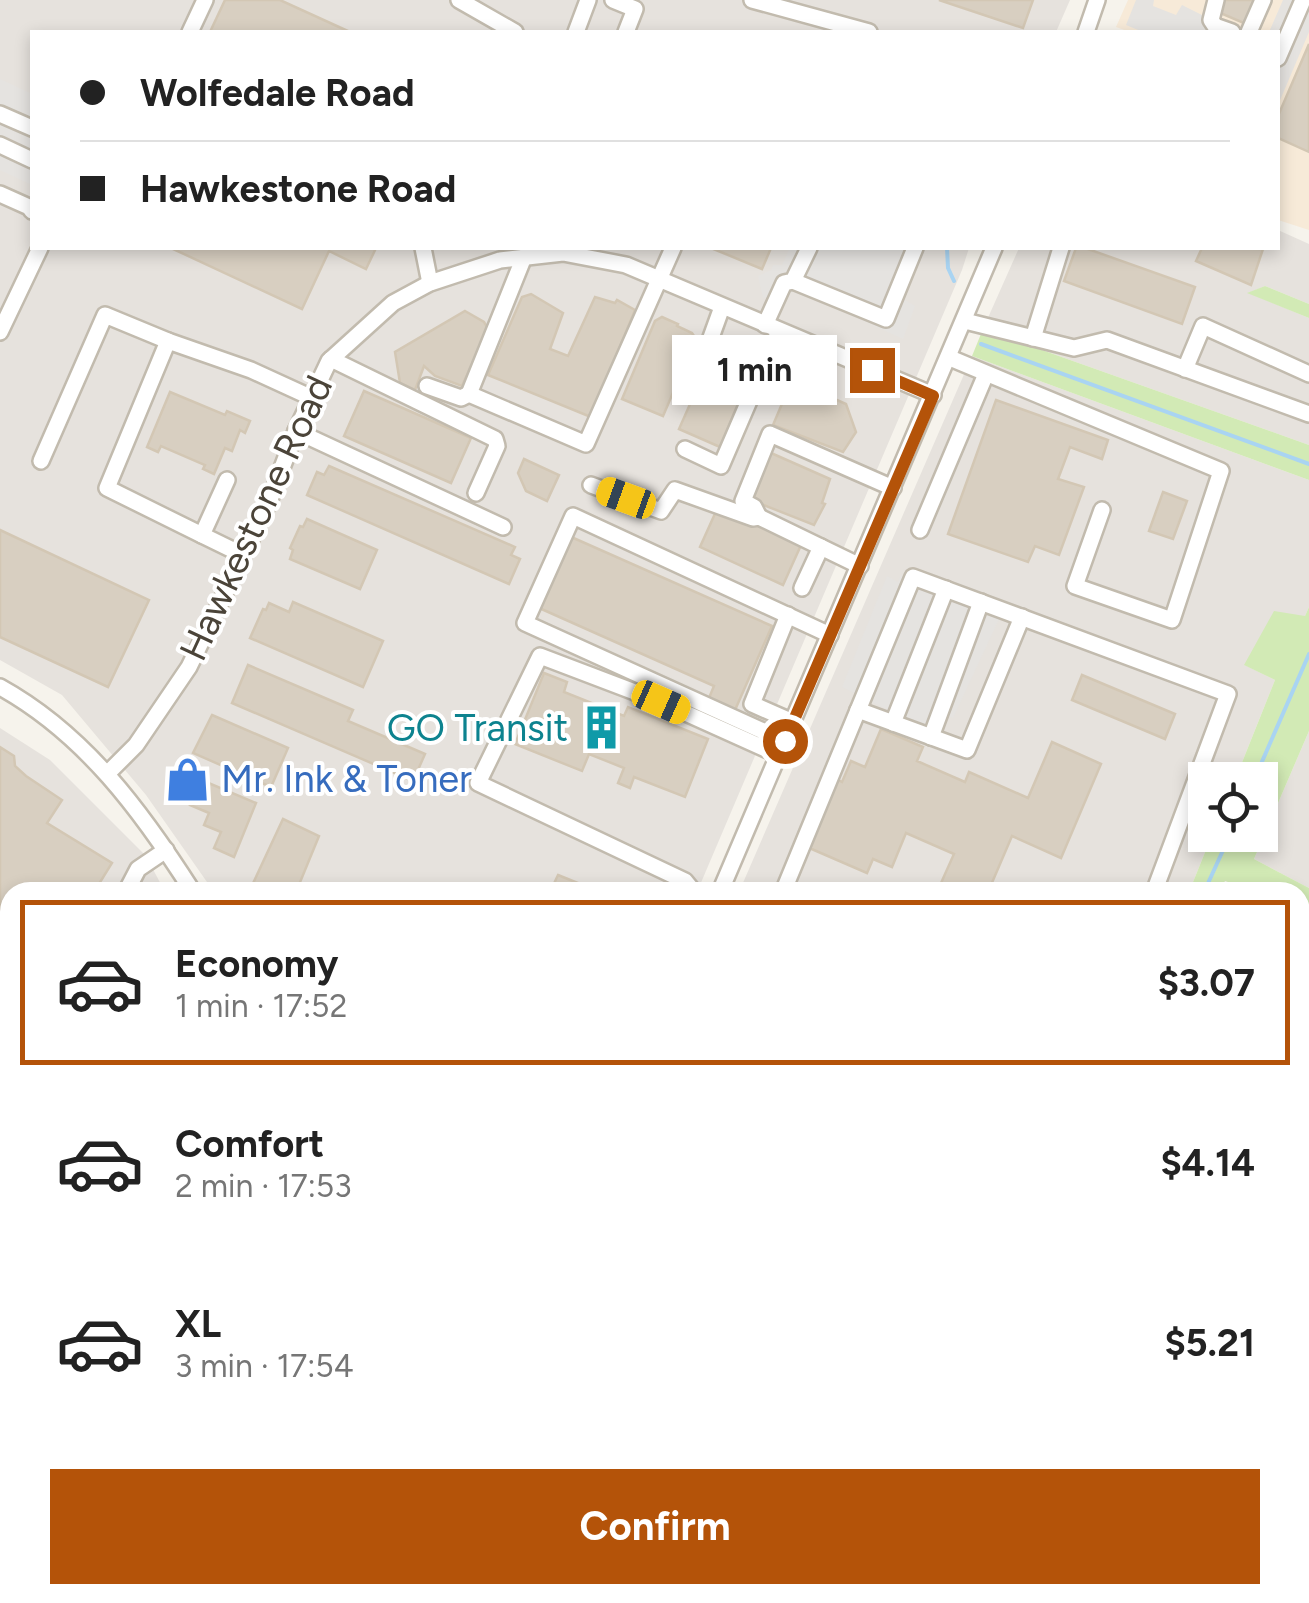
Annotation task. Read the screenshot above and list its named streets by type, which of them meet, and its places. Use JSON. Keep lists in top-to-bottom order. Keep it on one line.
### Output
{"streets":{"street":["Hawkestone Road"]},"places":{"building":["GO Transit"],"shop":["Mr. Ink & Toner"]},"page":{"banner":["Wolfedale Road","Hawkestone Road"],"bubble":"1 min","list":[{"name":"Economy","note":"1 min · 17:52","value":"$3.07"},{"name":"Comfort","note":"2 min · 17:53","value":"$4.14"},{"name":"XL","note":"3 min · 17:54","value":"$5.21"}],"buttons":"Confirm"}}
